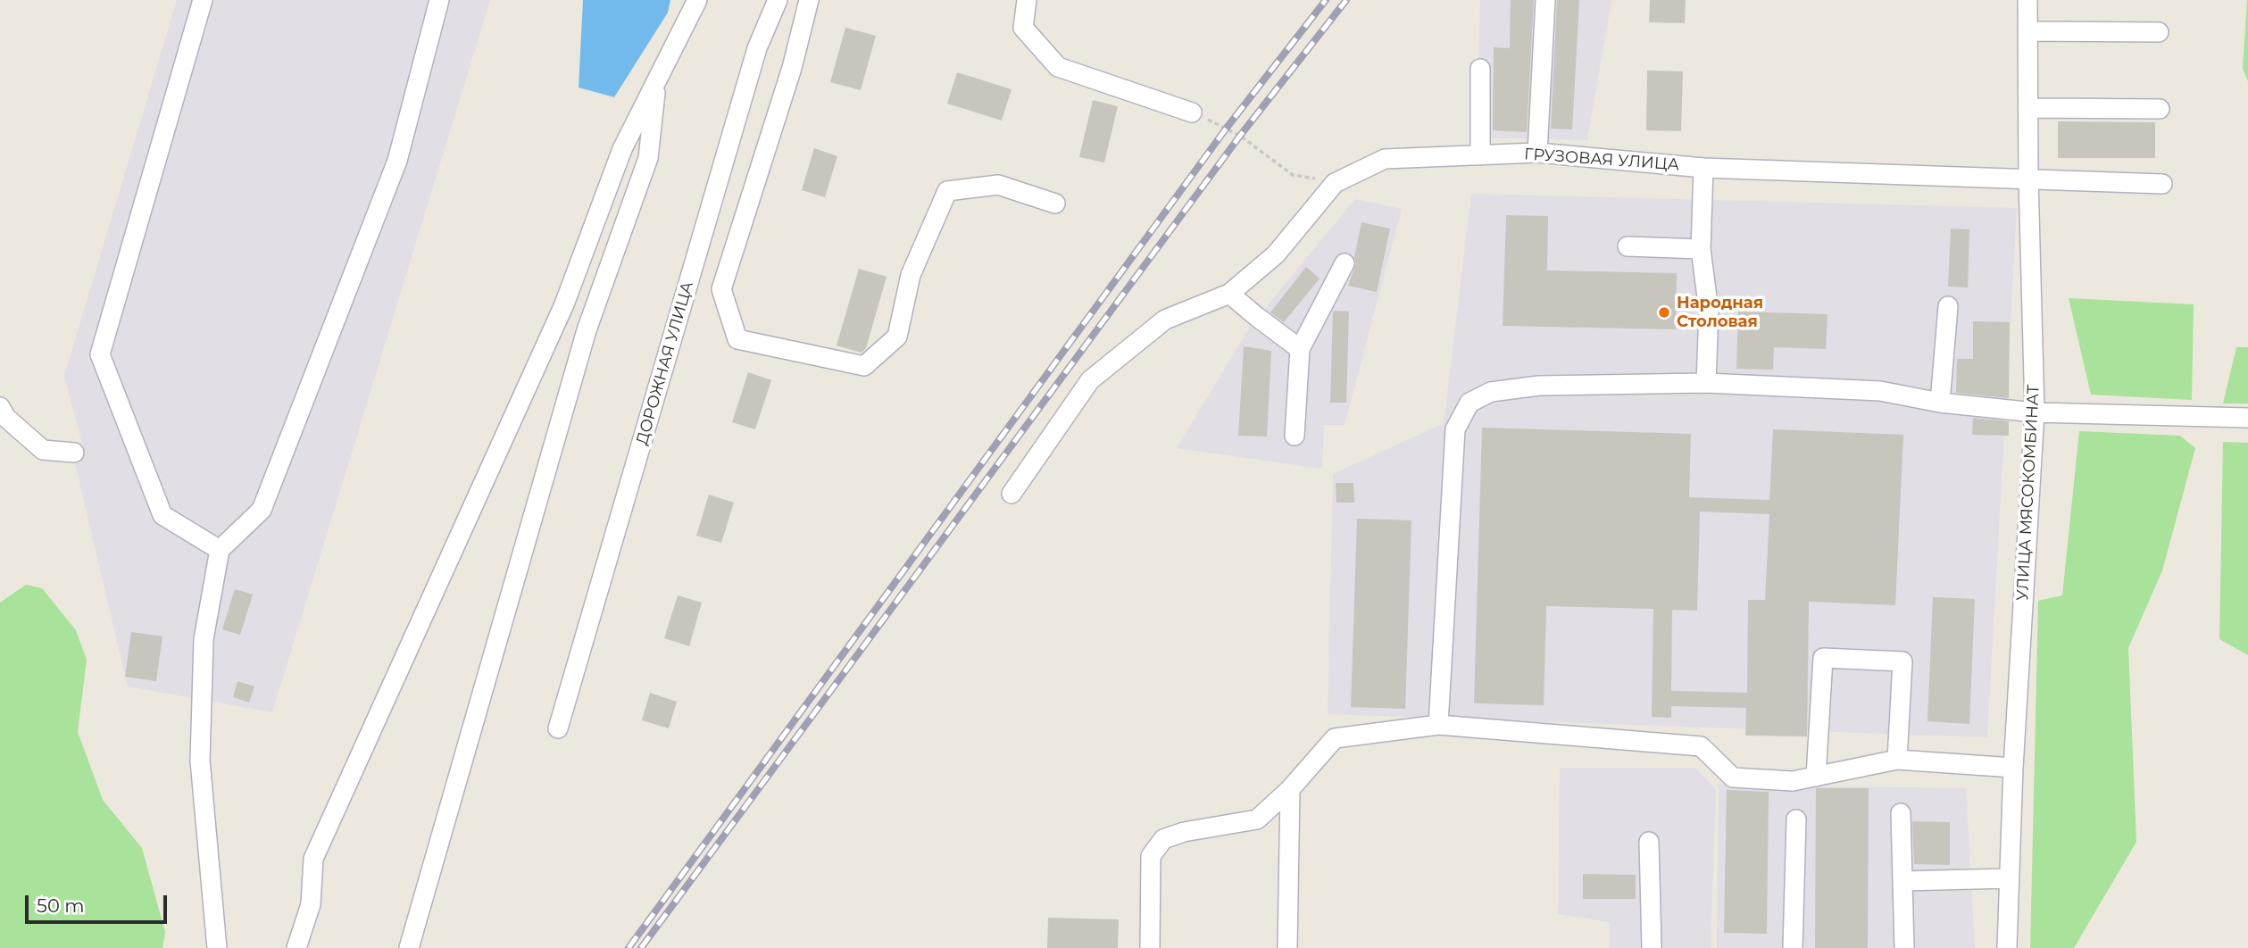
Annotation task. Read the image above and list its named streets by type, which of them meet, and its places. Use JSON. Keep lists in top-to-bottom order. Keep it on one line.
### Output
{"streets":{"street":["ГРУЗОВАЯ УЛИЦА","ДОРОЖНАЯ УЛИЦА","УЛИЦА МЯСОКОМБИНАТ"]},"crossings":[["ГРУЗОВАЯ УЛИЦА","УЛИЦА МЯСОКОМБИНАТ"]],"places":["Народная Столовая"],"scale_bar":"50 m"}
